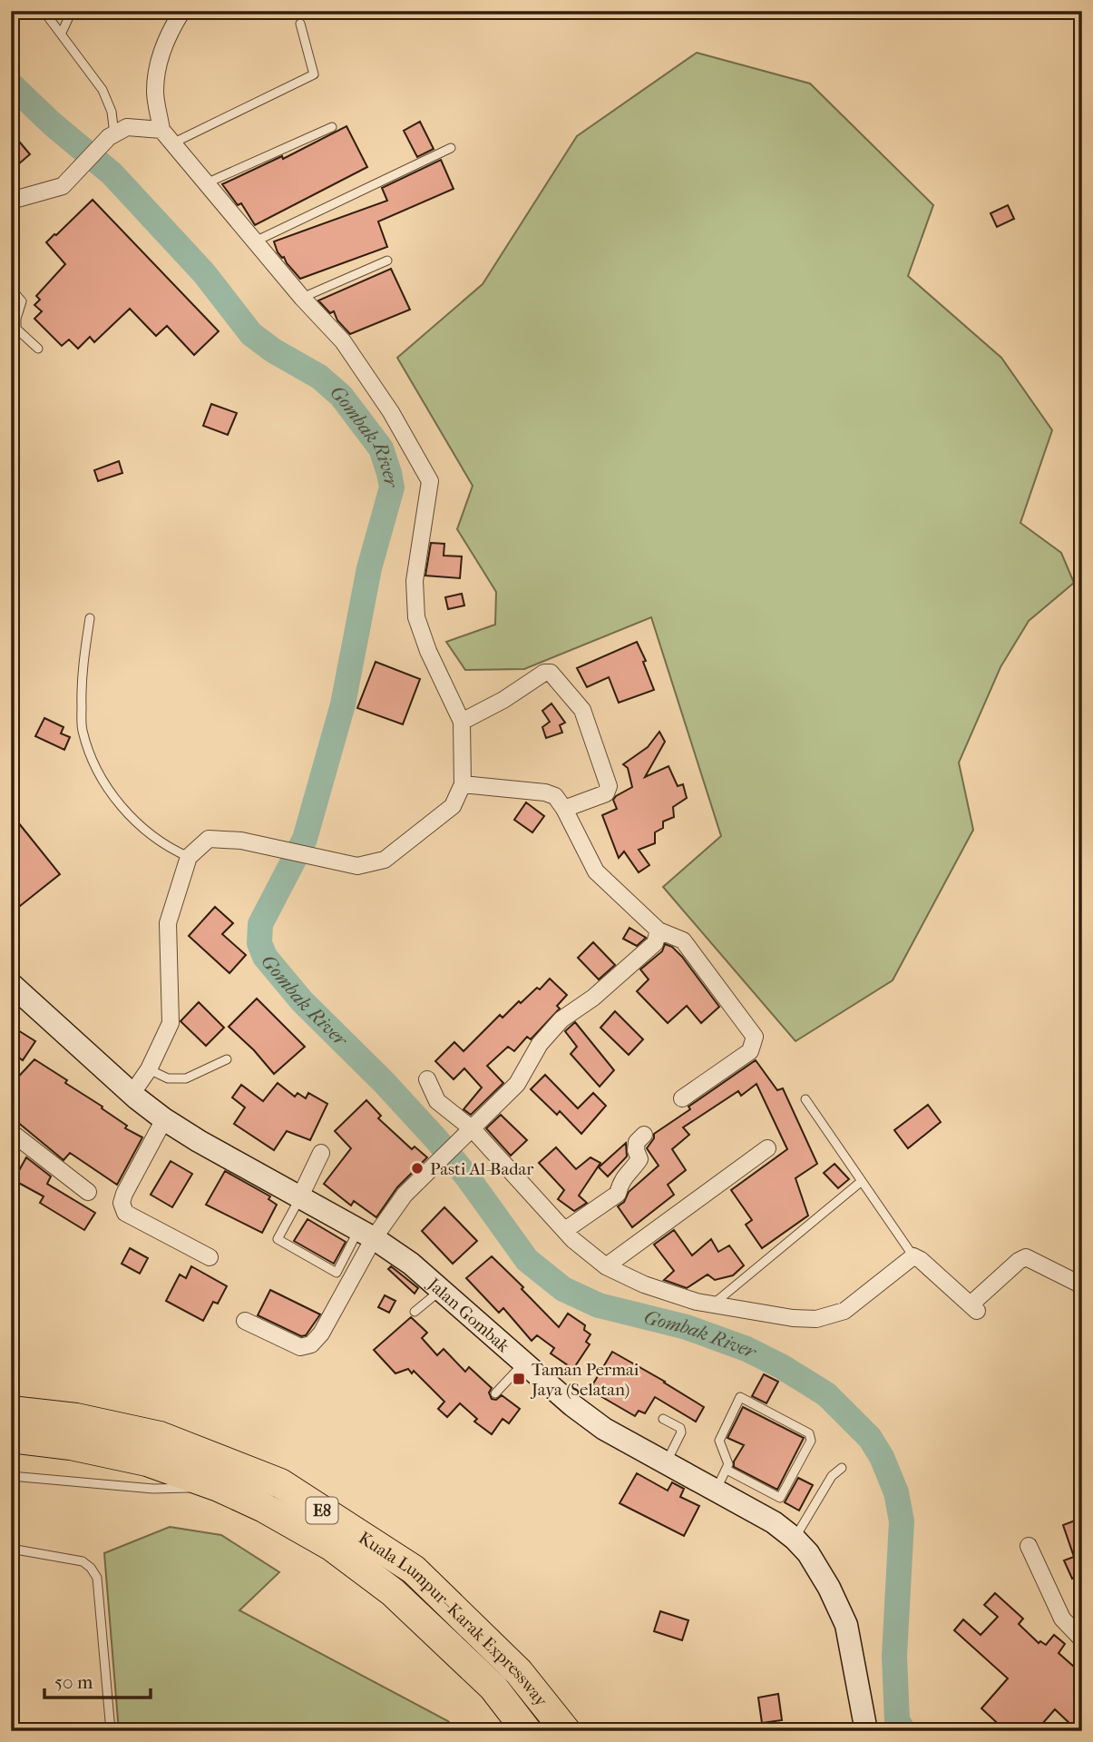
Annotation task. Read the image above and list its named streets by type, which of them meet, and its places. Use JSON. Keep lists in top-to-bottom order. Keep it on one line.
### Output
{"streets":{"highway":["E8","Kuala Lumpur–Karak Expressway"],"main road":["Jalan Gombak"]},"water":["Gombak River"],"places":{"other":["Pasti Al-Badar"],"transit":["Taman Permai Jaya (Selatan)"]},"scale_bar":"50 m"}
